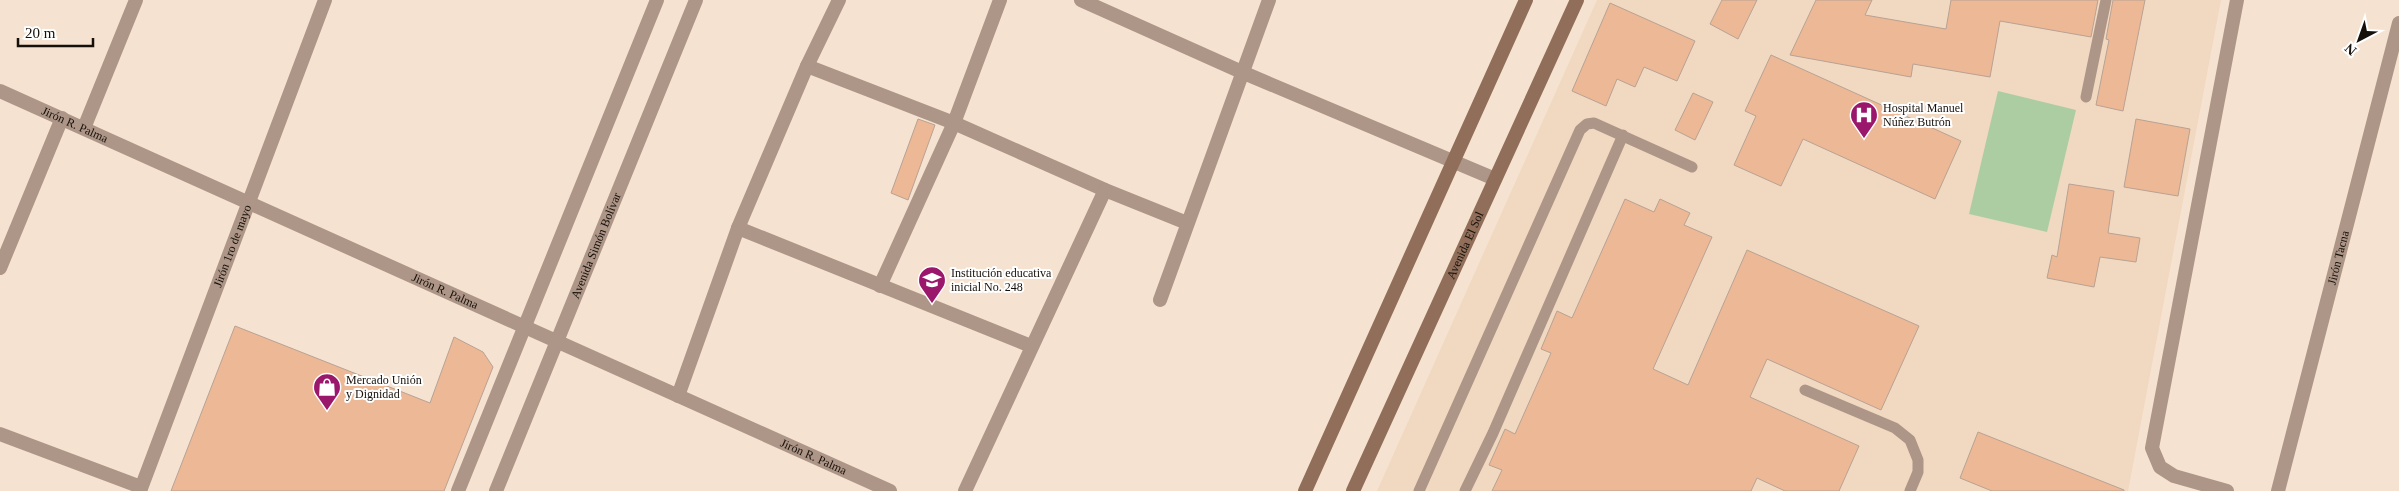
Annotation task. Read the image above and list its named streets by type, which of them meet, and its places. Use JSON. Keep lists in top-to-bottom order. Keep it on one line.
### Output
{"streets":{"main road":["Avenida El Sol"],"street":["Jirón R. Palma","Jirón 1ro de mayo","Avenida Simón Bolívar","Jirón Tacna"]},"crossings":[["Jirón R. Palma","Jirón 1ro de mayo"],["Jirón R. Palma","Avenida Simón Bolívar"]],"places":{"hospital":["Hospital Manuel Núñez Butrón"],"school or university":["Institución educativa inicial No. 248"],"shop":["Mercado Unión y Dignidad"]},"scale_bar":"20 m","north":"bottom left"}
